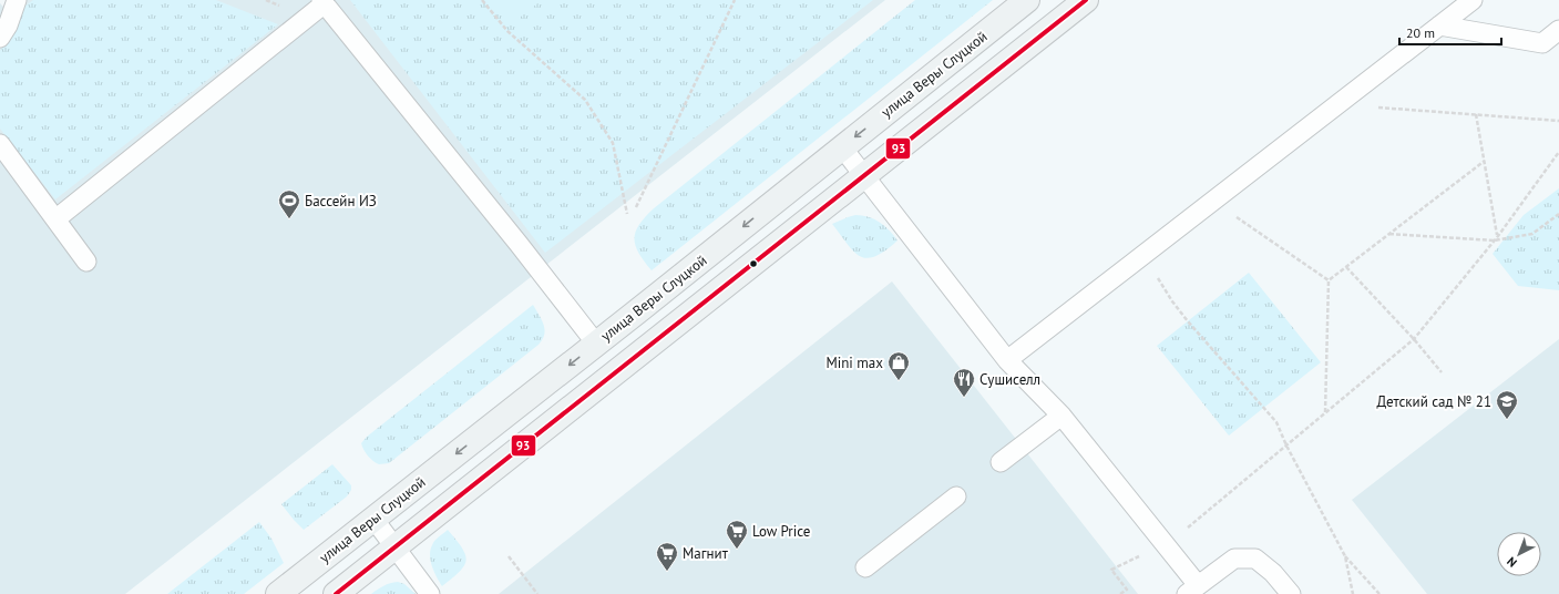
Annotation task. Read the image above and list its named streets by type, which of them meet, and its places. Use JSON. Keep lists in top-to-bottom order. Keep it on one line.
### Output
{"streets":{"street":["улица Веры Слуцкой"]},"places":{"sports":["Бассейн ИЗ"],"shop":["Mini max"],"restaurant":["Сушиселл"],"school or university":["Детский сад № 21"],"supermarket":["Low Price","Магнит"]},"lines":["transit line 93"],"scale_bar":"20 m","north":"bottom left"}
